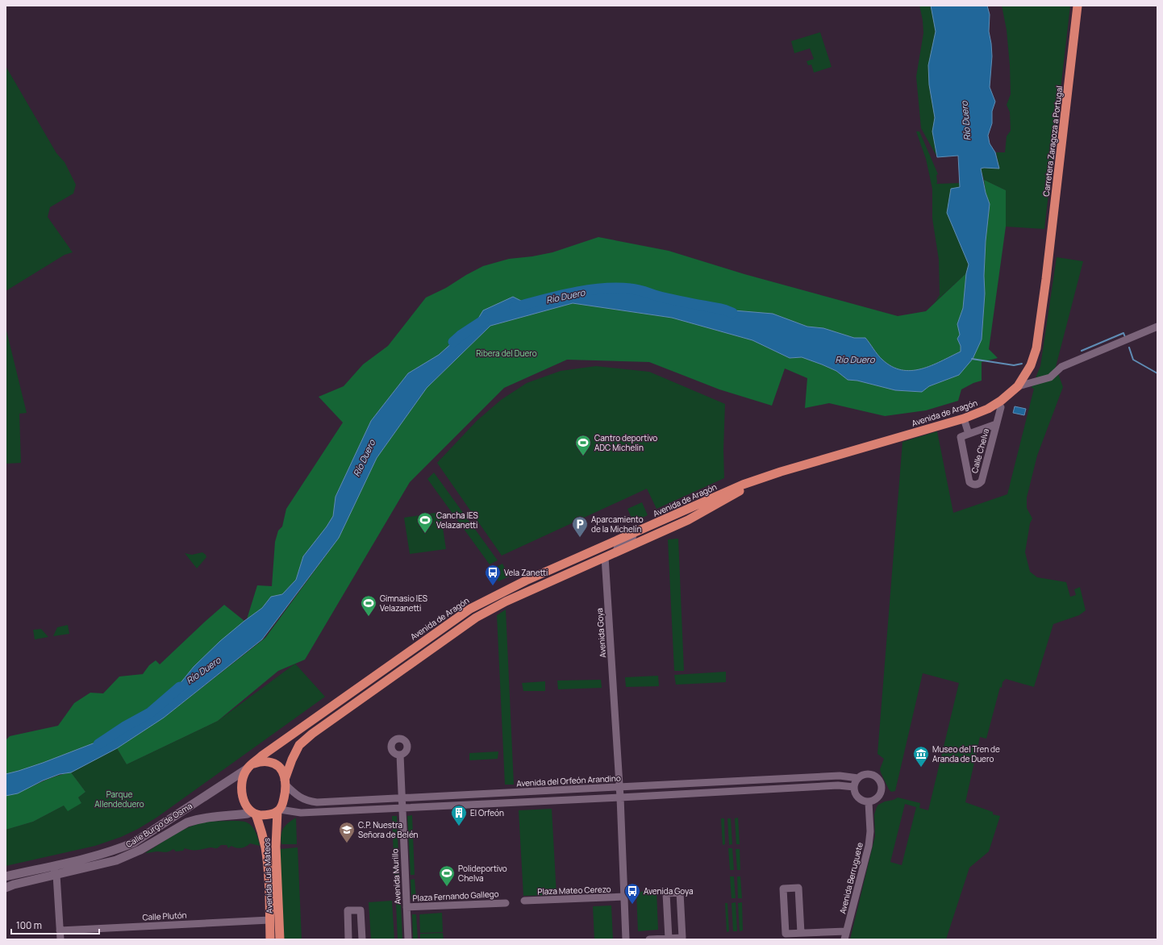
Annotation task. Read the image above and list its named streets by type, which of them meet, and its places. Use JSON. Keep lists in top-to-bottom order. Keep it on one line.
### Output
{"streets":{"highway":["Carretera Zaragoza a Portugal","Avenida de Aragón","Avenida Luis Mateos"],"street":["Calle Chelva","Avenida Goya","Avenida del Orfeón Arandino","Calle Burgo de Osma","Avenida Murillo","Avenida Berruguete","Plaza Mateo Cerezo","Plaza Fernando Gallego","Calle Plutón"]},"crossings":[["Carretera Zaragoza a Portugal","Avenida de Aragón"],["Avenida de Aragón","Avenida Goya"],["Avenida de Aragón","Avenida del Orfeón Arandino"],["Avenida de Aragón","Calle Burgo de Osma"],["Avenida de Aragón","Avenida Luis Mateos"],["Avenida Goya","Avenida del Orfeón Arandino"],["Avenida Goya","Plaza Mateo Cerezo"],["Avenida del Orfeón Arandino","Calle Burgo de Osma"],["Avenida del Orfeón Arandino","Avenida Luis Mateos"],["Avenida del Orfeón Arandino","Avenida Murillo"],["Avenida del Orfeón Arandino","Avenida Berruguete"],["Calle Burgo de Osma","Avenida Luis Mateos"],["Avenida Luis Mateos","Calle Plutón"],["Avenida Murillo","Plaza Fernando Gallego"]],"water":["Río Duero"],"parks":["Ribera del Duero","Parque Allendeduero"],"places":{"sports":["Cantro deportivo ADC Michelin","Cancha IES Velazanetti","Gimnasio IES Velazanetti","Polideportivo Chelva"],"parking":["Aparcamiento de la Michelín"],"bus stop":["Vela Zanetti","Avenida Goya"],"museum":["Museo del Tren de Aranda de Duero"],"building":["El Orfeón"],"school or university":["C.P. Nuestra Señora de Belén"]},"scale_bar":"100 m"}
